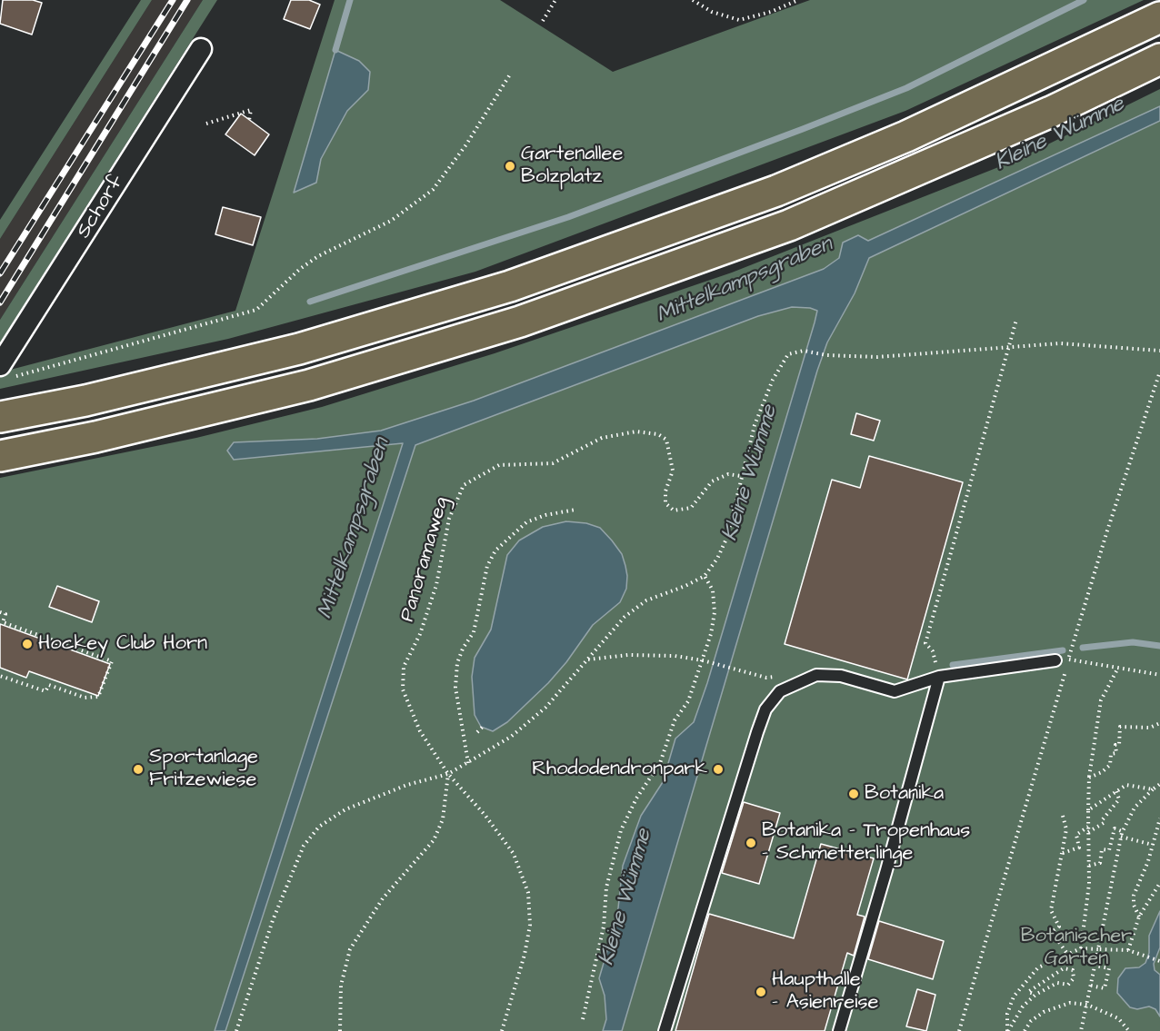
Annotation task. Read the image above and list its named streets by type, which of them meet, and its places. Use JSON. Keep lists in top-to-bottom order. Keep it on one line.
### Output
{"streets":{"street":["Schorf"],"path":["Panoramaweg"]},"water":["Kleine Wümme","Mittelkampsgraben"],"parks":["Botanischer Garten"],"places":["Gartenallee Bolzplatz","Hockey Club Horn","Sportanlage Fritzewiese","Rhododendronpark","Botanika","Botanika - Tropenhaus - Schmetterlinge","Haupthalle - Asienreise"]}
